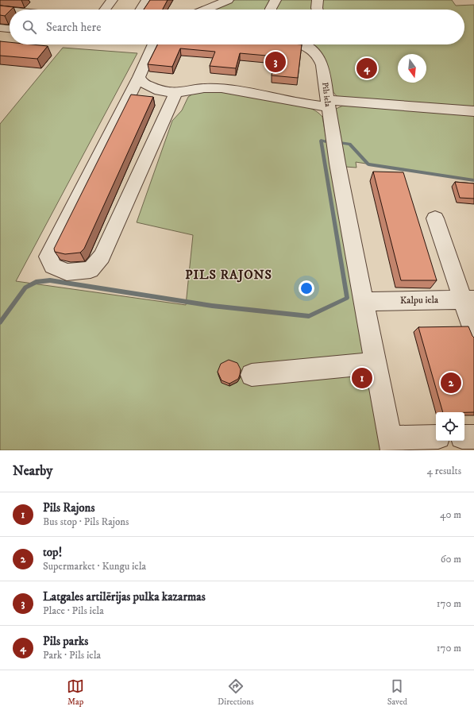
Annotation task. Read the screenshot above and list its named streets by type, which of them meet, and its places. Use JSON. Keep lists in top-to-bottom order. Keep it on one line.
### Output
{"streets":{"street":["Pils iela","Kalpu iela"]},"crossings":[["Pils iela","Kalpu iela"]],"districts":["PILS RAJONS"],"north":"bottom","page":{"search":"Search here","pins":["3","4","1","2"],"heading":["Nearby","4 results"],"list":[{"mark":"1","name":"Pils Rajons","note":"Bus stop · Pils Rajons","value":"40 m"},{"mark":"2","name":"top!","note":"Supermarket · Kungu iela","value":"60 m"},{"mark":"3","name":"Latgales artilērijas pulka kazarmas","note":"Place · Pils iela","value":"170 m"},{"mark":"4","name":"Pils parks","note":"Park · Pils iela","value":"170 m"}],"nav":["Map","Directions","Saved"]}}
